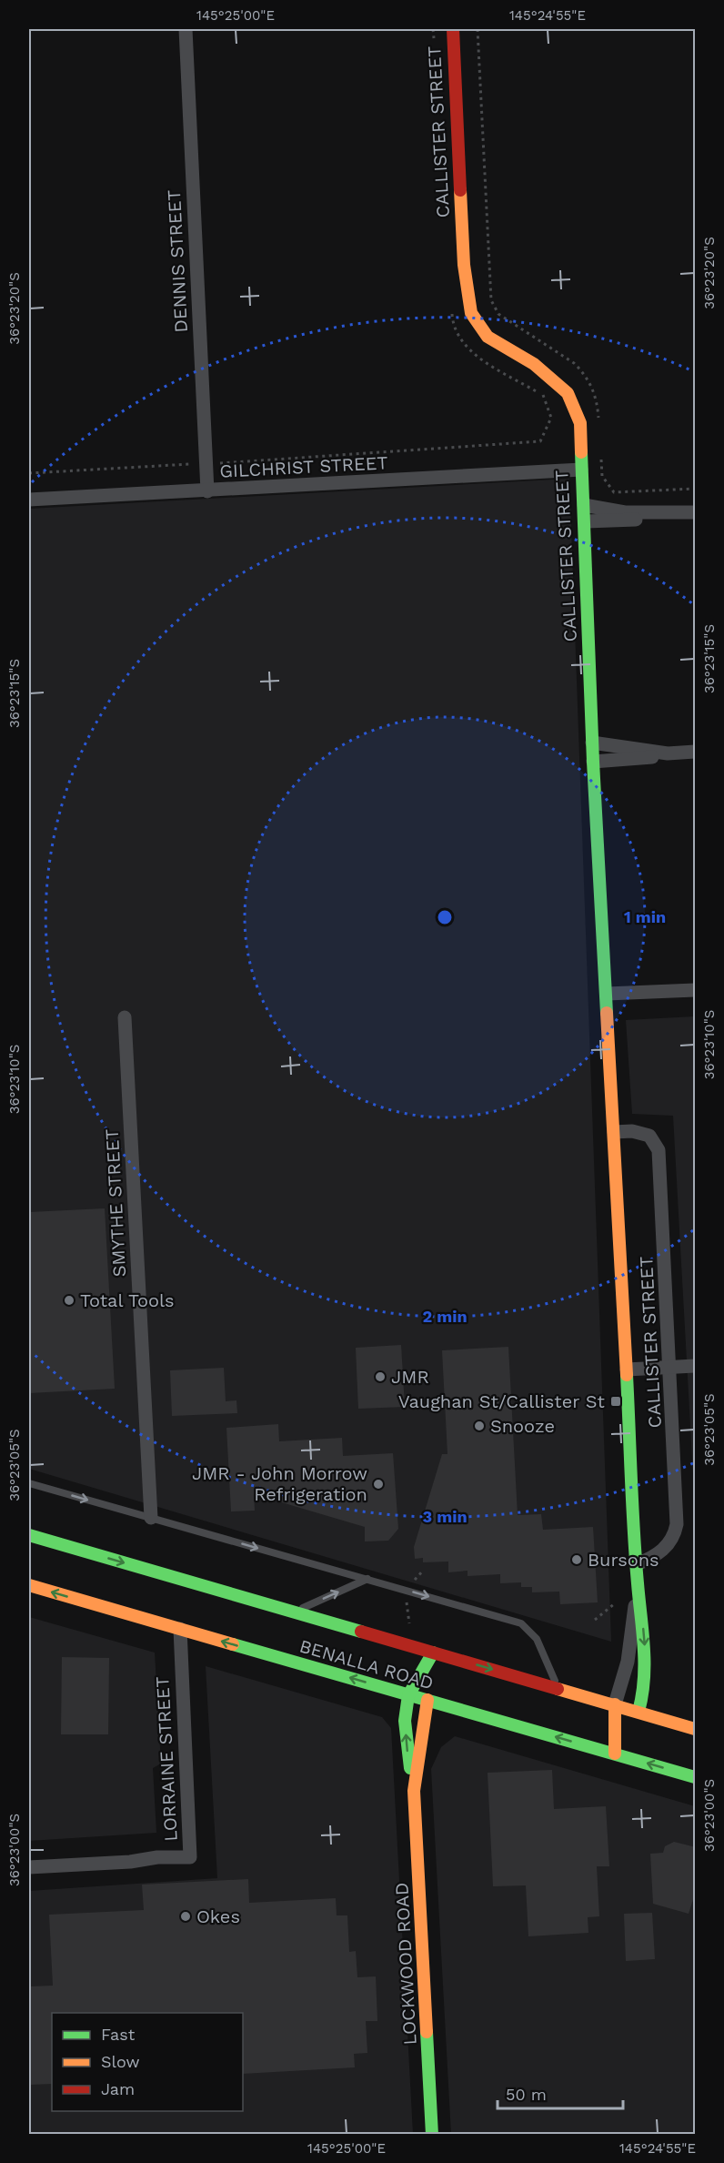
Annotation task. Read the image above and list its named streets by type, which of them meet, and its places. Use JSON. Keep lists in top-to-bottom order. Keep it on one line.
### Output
{"streets":{"main road":["CALLISTER STREET","BENALLA ROAD","LOCKWOOD ROAD"],"street":["DENNIS STREET","GILCHRIST STREET","SMYTHE STREET","LORRAINE STREET"]},"crossings":[["CALLISTER STREET","GILCHRIST STREET"],["CALLISTER STREET","BENALLA ROAD"],["DENNIS STREET","GILCHRIST STREET"],["BENALLA ROAD","LORRAINE STREET"],["BENALLA ROAD","LOCKWOOD ROAD"]],"places":{"other":["Total Tools","JMR","Snooze","JMR - John Morrow Refrigeration","Bursons","Okes"],"transit":["Vaughan St/Callister St"]},"legend":["Fast","Slow","Jam"],"scale_bar":"50 m","coordinates":["145°25'00\"E","145°24'55\"E","36°23'20\"S","36°23'15\"S","36°23'10\"S","36°23'05\"S","36°23'00\"S"],"rings":["1 min","2 min","3 min"]}
